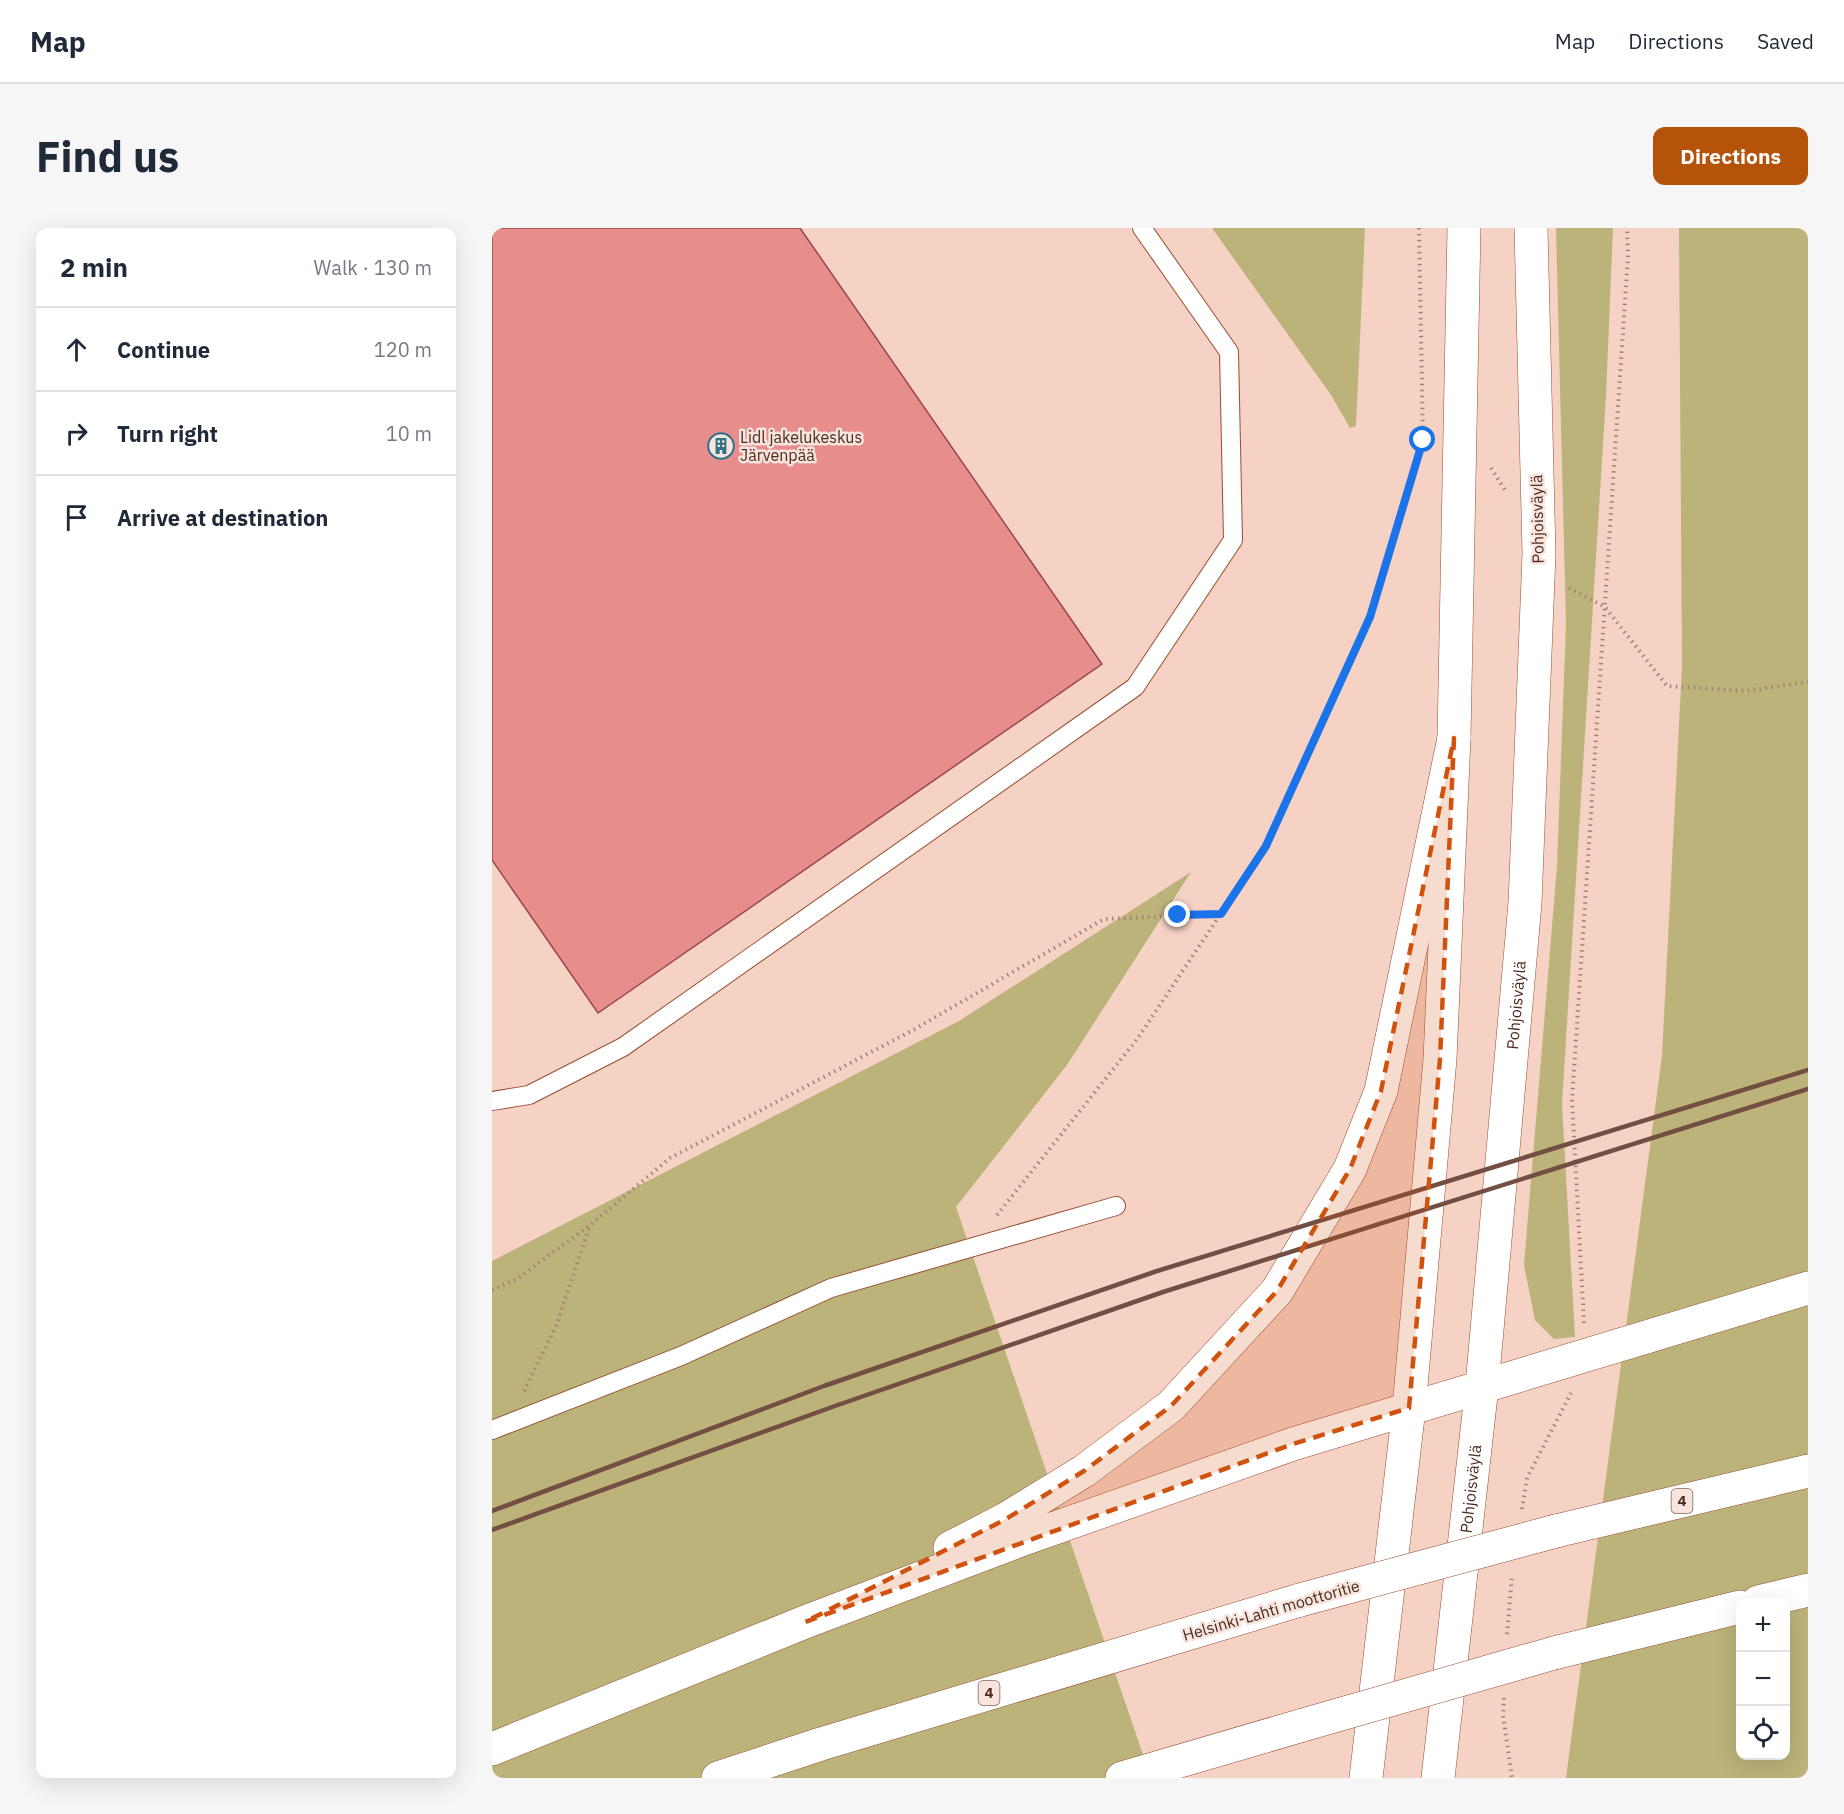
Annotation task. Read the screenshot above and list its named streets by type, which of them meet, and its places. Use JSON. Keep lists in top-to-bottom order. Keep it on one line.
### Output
{"streets":{"main road":["Pohjoisväylä","4","Helsinki-Lahti moottoritie"]},"places":{"building":["Lidl jakelukeskus Järvenpää"]},"page":{"header":"Map","nav":["Map","Directions","Saved"],"buttons":"Directions","title":"Find us","heading":["2 min","Walk · 130 m"],"list":[["Continue","120 m"],["Turn right","10 m"],"Arrive at destination"],"map_buttons":["+","−"]}}
